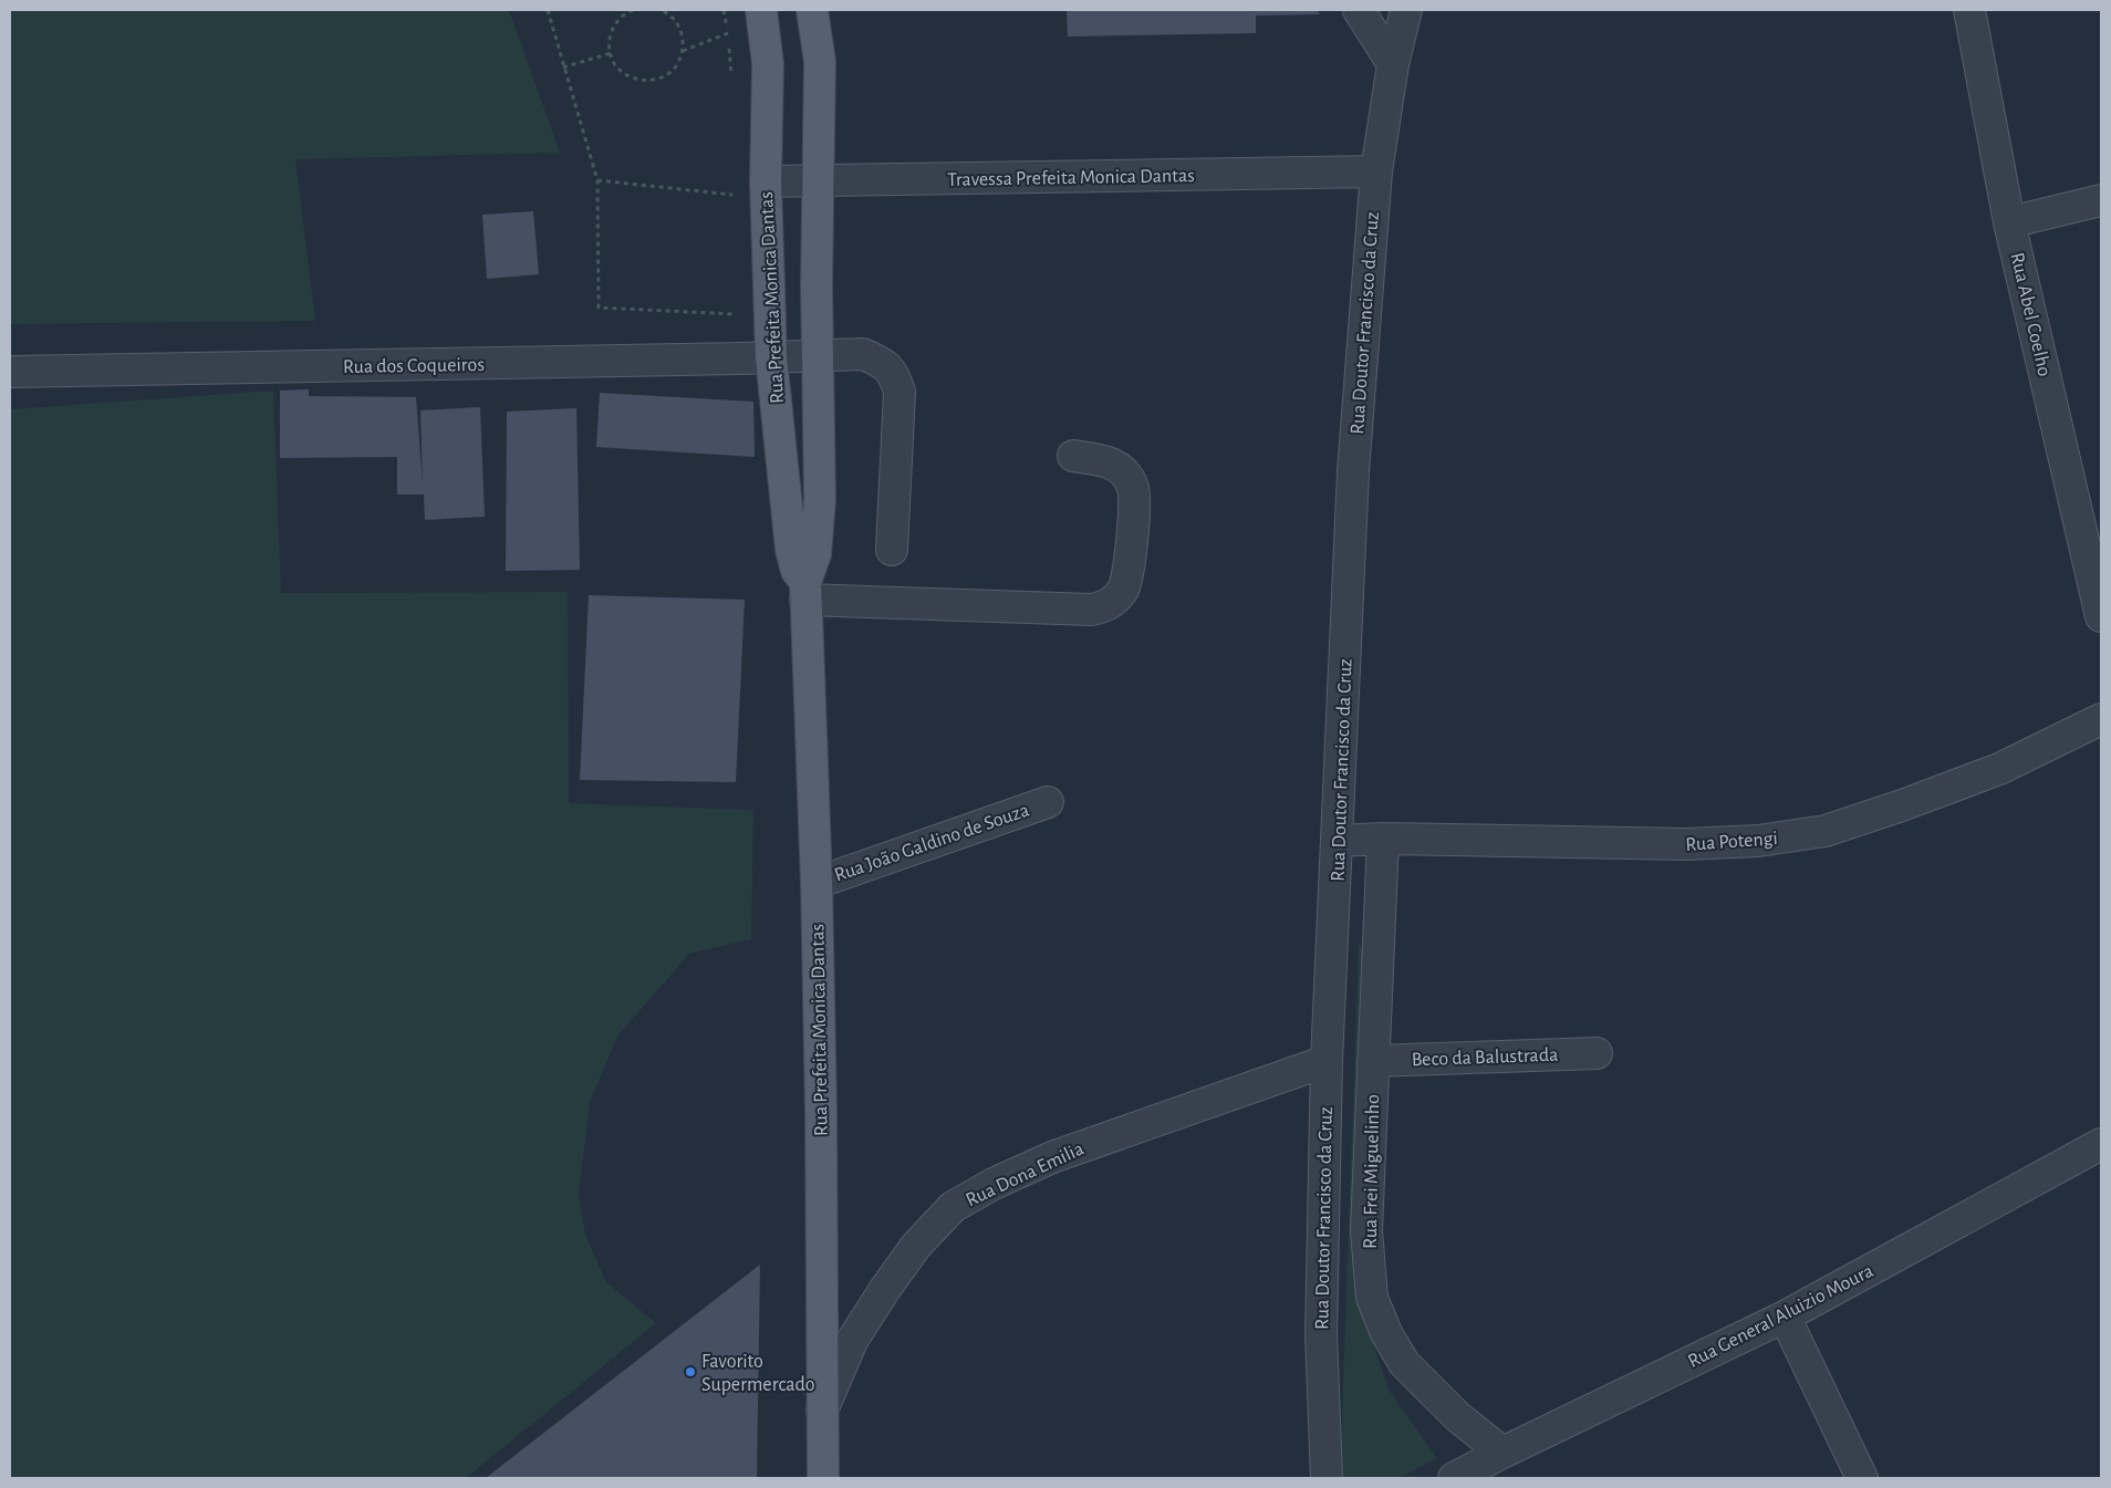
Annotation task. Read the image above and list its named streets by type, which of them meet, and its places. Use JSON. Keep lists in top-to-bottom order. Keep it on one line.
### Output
{"streets":{"main road":["Rua Prefeita Monica Dantas"],"street":["Travessa Prefeita Monica Dantas","Rua Abel Coelho","Rua Doutor Francisco da Cruz","Rua dos Coqueiros","Rua Potengi","Rua João Galdino de Souza","Beco da Balustrada","Rua Frei Miguelinho","Rua Dona Emilia","Rua General Aluizio Moura"]},"crossings":[["Travessa Prefeita Monica Dantas","Rua Prefeita Monica Dantas"],["Travessa Prefeita Monica Dantas","Rua Doutor Francisco da Cruz"],["Rua Prefeita Monica Dantas","Rua dos Coqueiros"],["Rua Prefeita Monica Dantas","Rua João Galdino de Souza"],["Rua Prefeita Monica Dantas","Rua Dona Emilia"],["Rua Doutor Francisco da Cruz","Rua Potengi"],["Rua Doutor Francisco da Cruz","Rua Dona Emilia"],["Rua Potengi","Rua Frei Miguelinho"],["Beco da Balustrada","Rua Frei Miguelinho"],["Rua Frei Miguelinho","Rua General Aluizio Moura"]],"places":["Favorito Supermercado"]}
